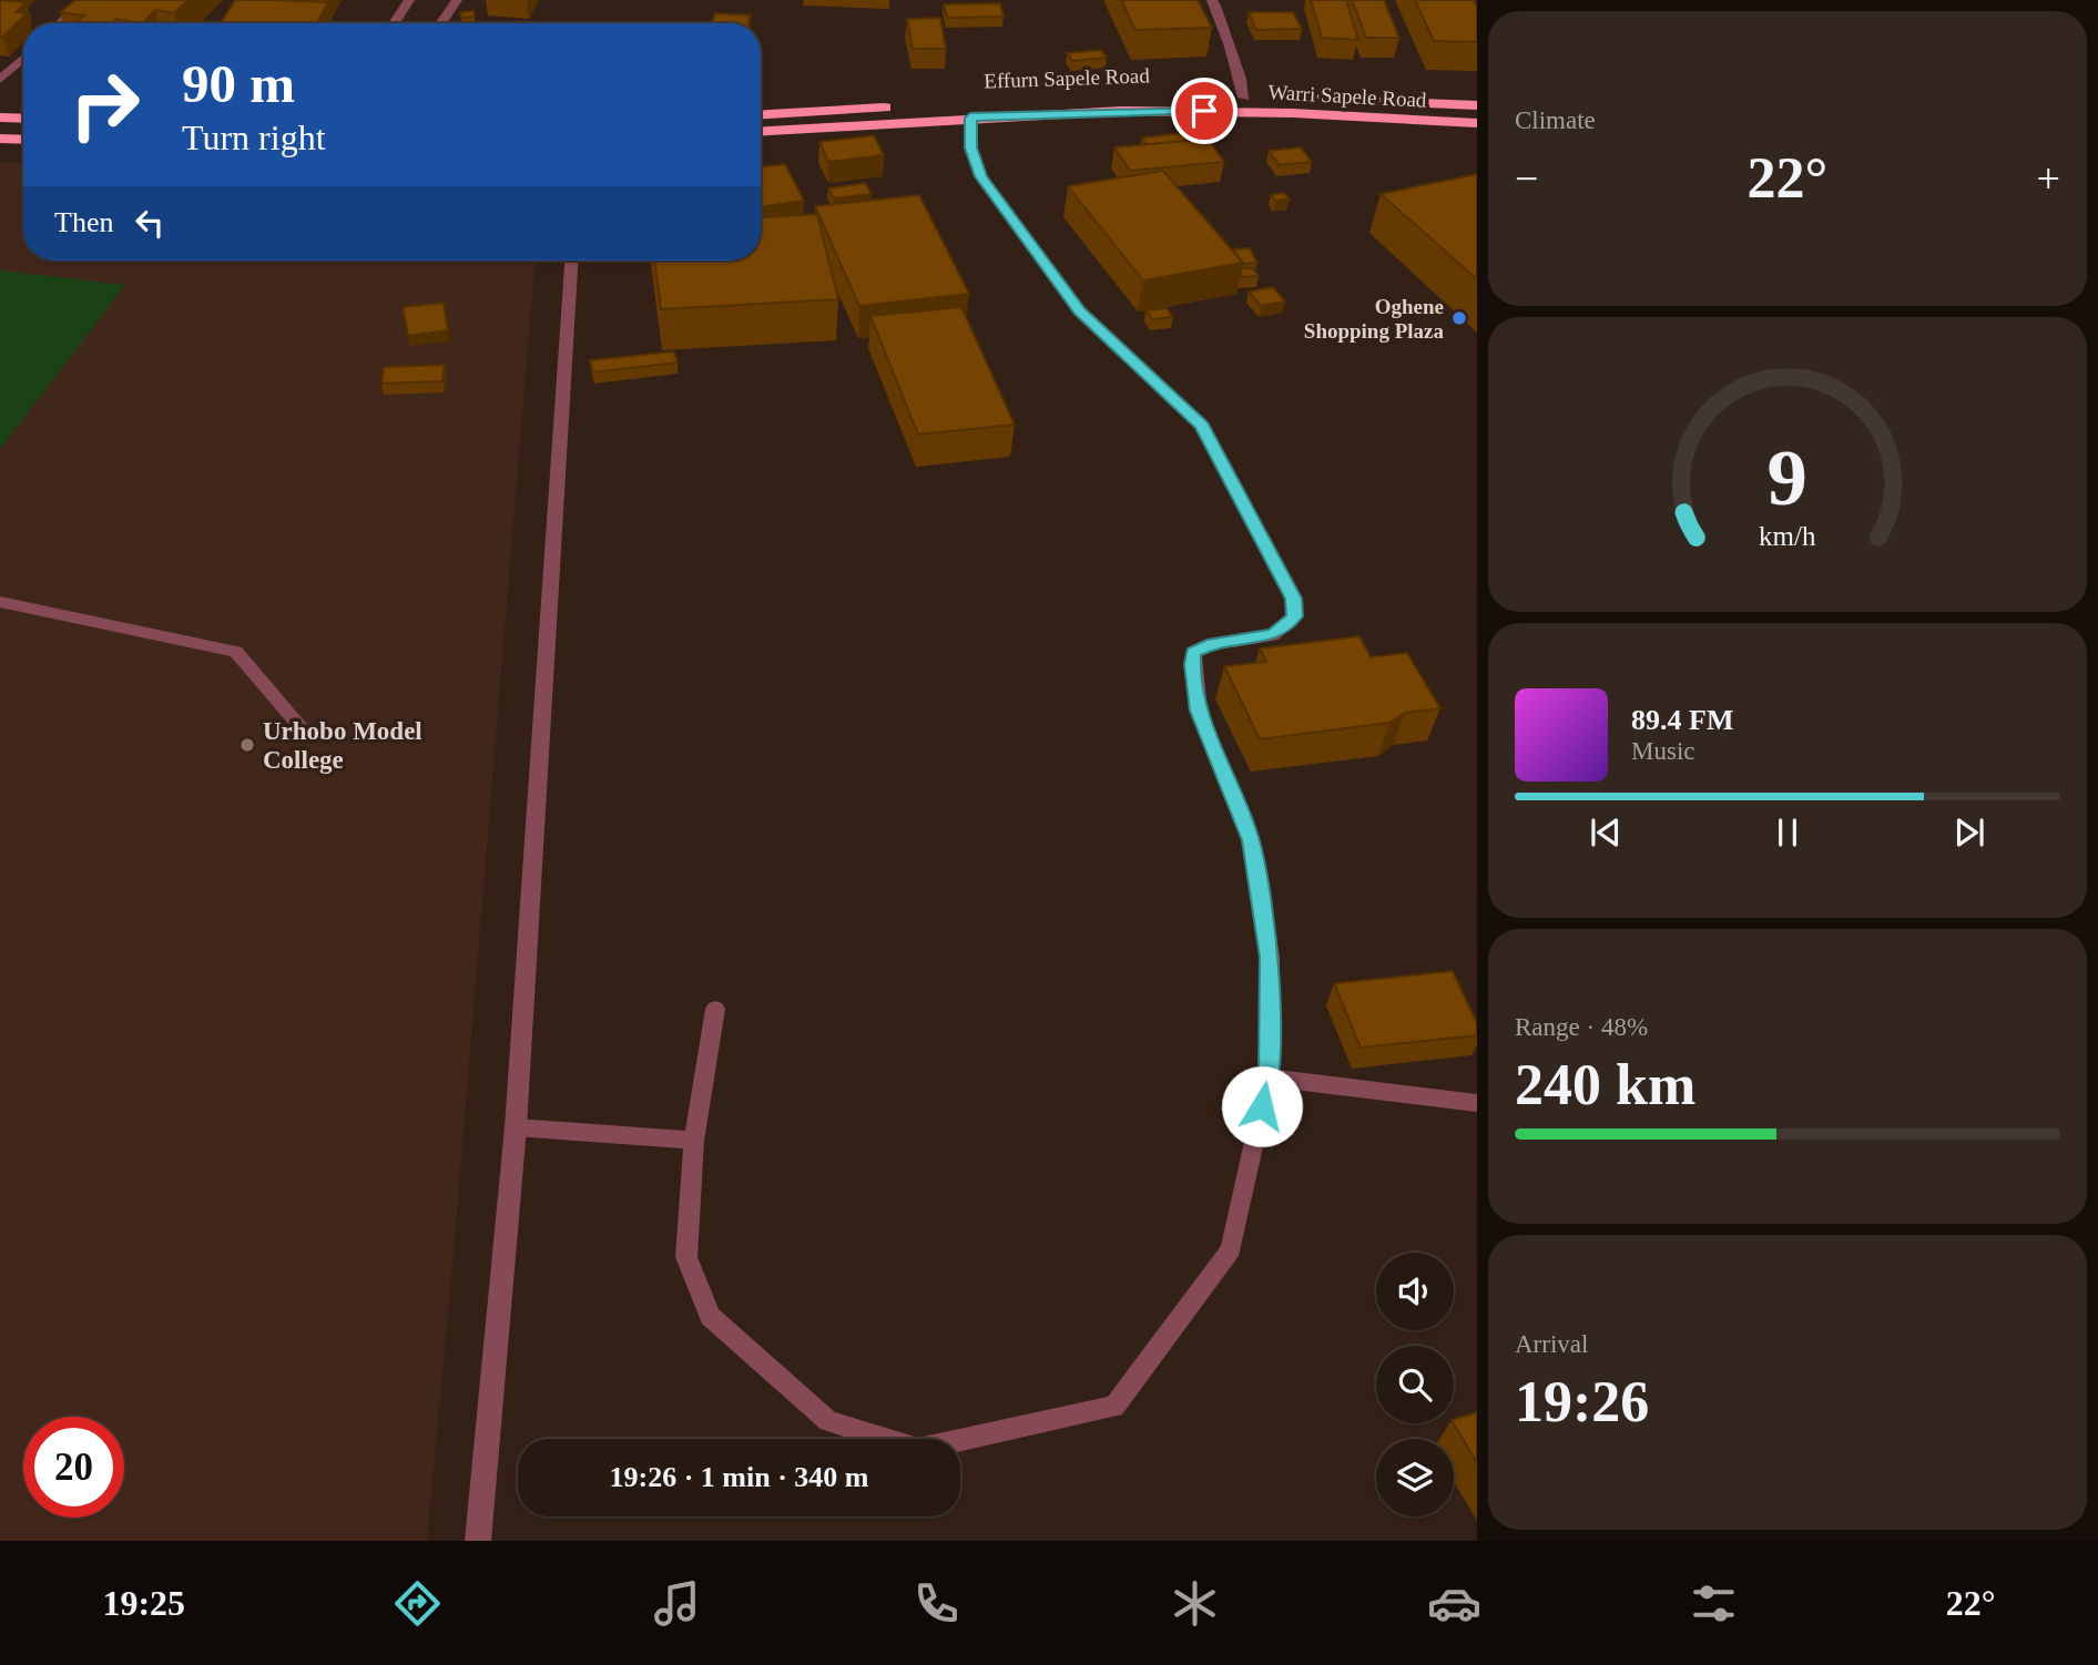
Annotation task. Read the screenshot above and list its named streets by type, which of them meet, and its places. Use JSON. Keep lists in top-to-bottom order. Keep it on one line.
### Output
{"streets":{"highway":["Effurn Sapele Road","Warri Sapele Road"]},"places":["Oghene Shopping Plaza","Urhobo Model College"],"page":{"tile":["Climate",["Range · 48%","240 km"],["Arrival","19:26"]],"turn":["90 m","Turn right"],"heat":["−","22°","+"],"then":"Then","song":["89.4 FM","Music"],"limit":"20","trip":"19:26 · 1 min · 340 m","tabs":["19:25","22°"],"gauge":["9","km/h"]}}
